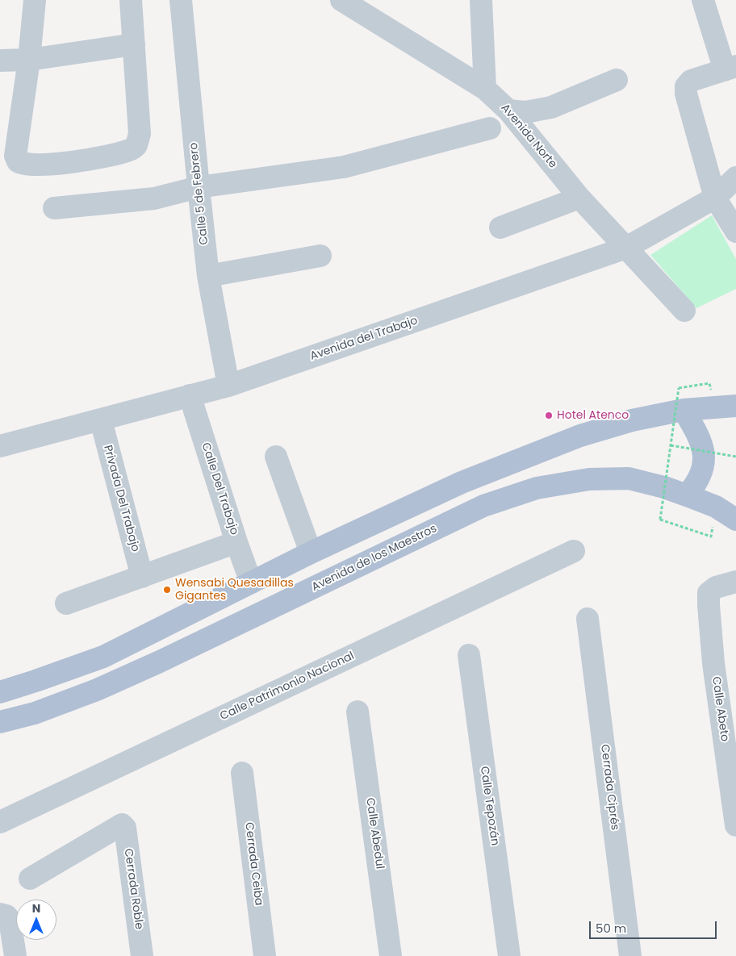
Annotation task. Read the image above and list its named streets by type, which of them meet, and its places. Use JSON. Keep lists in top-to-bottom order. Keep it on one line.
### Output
{"streets":{"main road":["Avenida de los Maestros"],"street":["Avenida Norte","Calle 5 de Febrero","Avenida del Trabajo","Calle Del Trabajo","Privada Del Trabajo","Calle Patrimonio Nacional","Calle Abeto","Cerrada Ciprés","Calle Tepozán","Calle Abedul","Cerrada Ceiba","Cerrada Roble"]},"crossings":[["Avenida Norte","Avenida del Trabajo"],["Calle 5 de Febrero","Avenida del Trabajo"],["Avenida del Trabajo","Calle Del Trabajo"],["Avenida del Trabajo","Privada Del Trabajo"]],"places":["Hotel Atenco","Wensabi Quesadillas Gigantes"],"scale_bar":"50 m","north":"top"}
